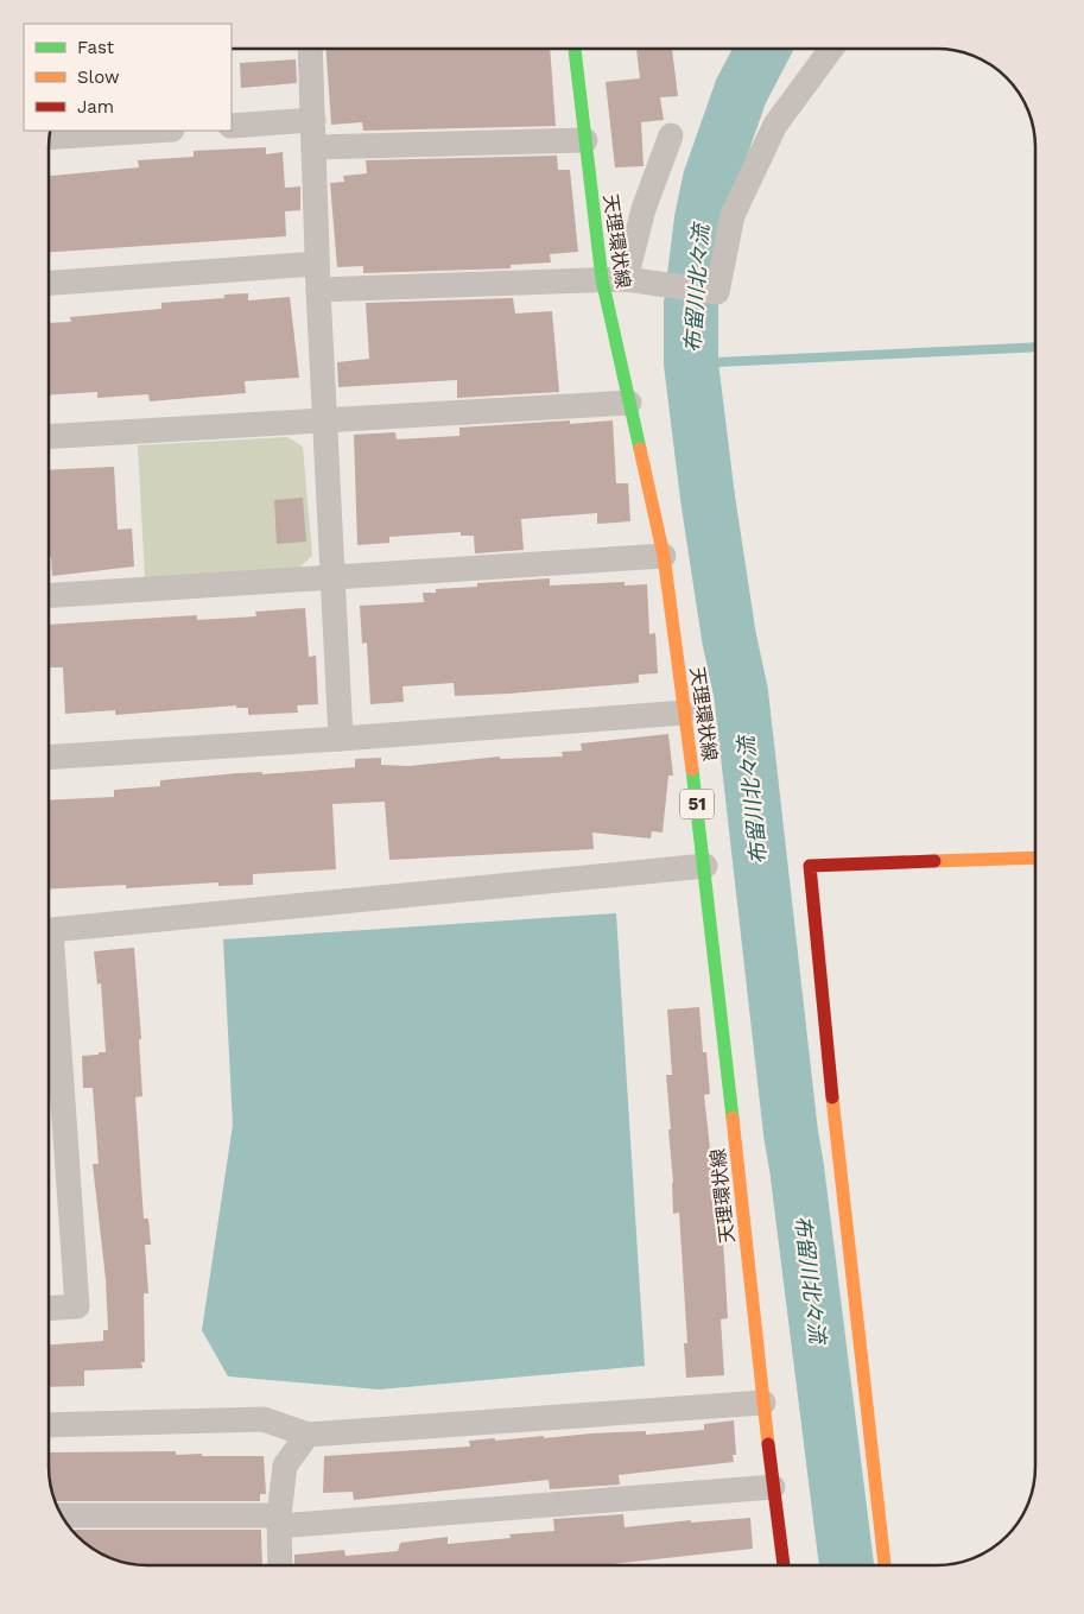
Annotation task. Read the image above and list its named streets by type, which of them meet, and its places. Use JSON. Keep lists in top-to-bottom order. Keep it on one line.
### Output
{"streets":{"main road":["天理環状線","51"]},"water":["布留川北々流"],"legend":["Fast","Slow","Jam"]}
